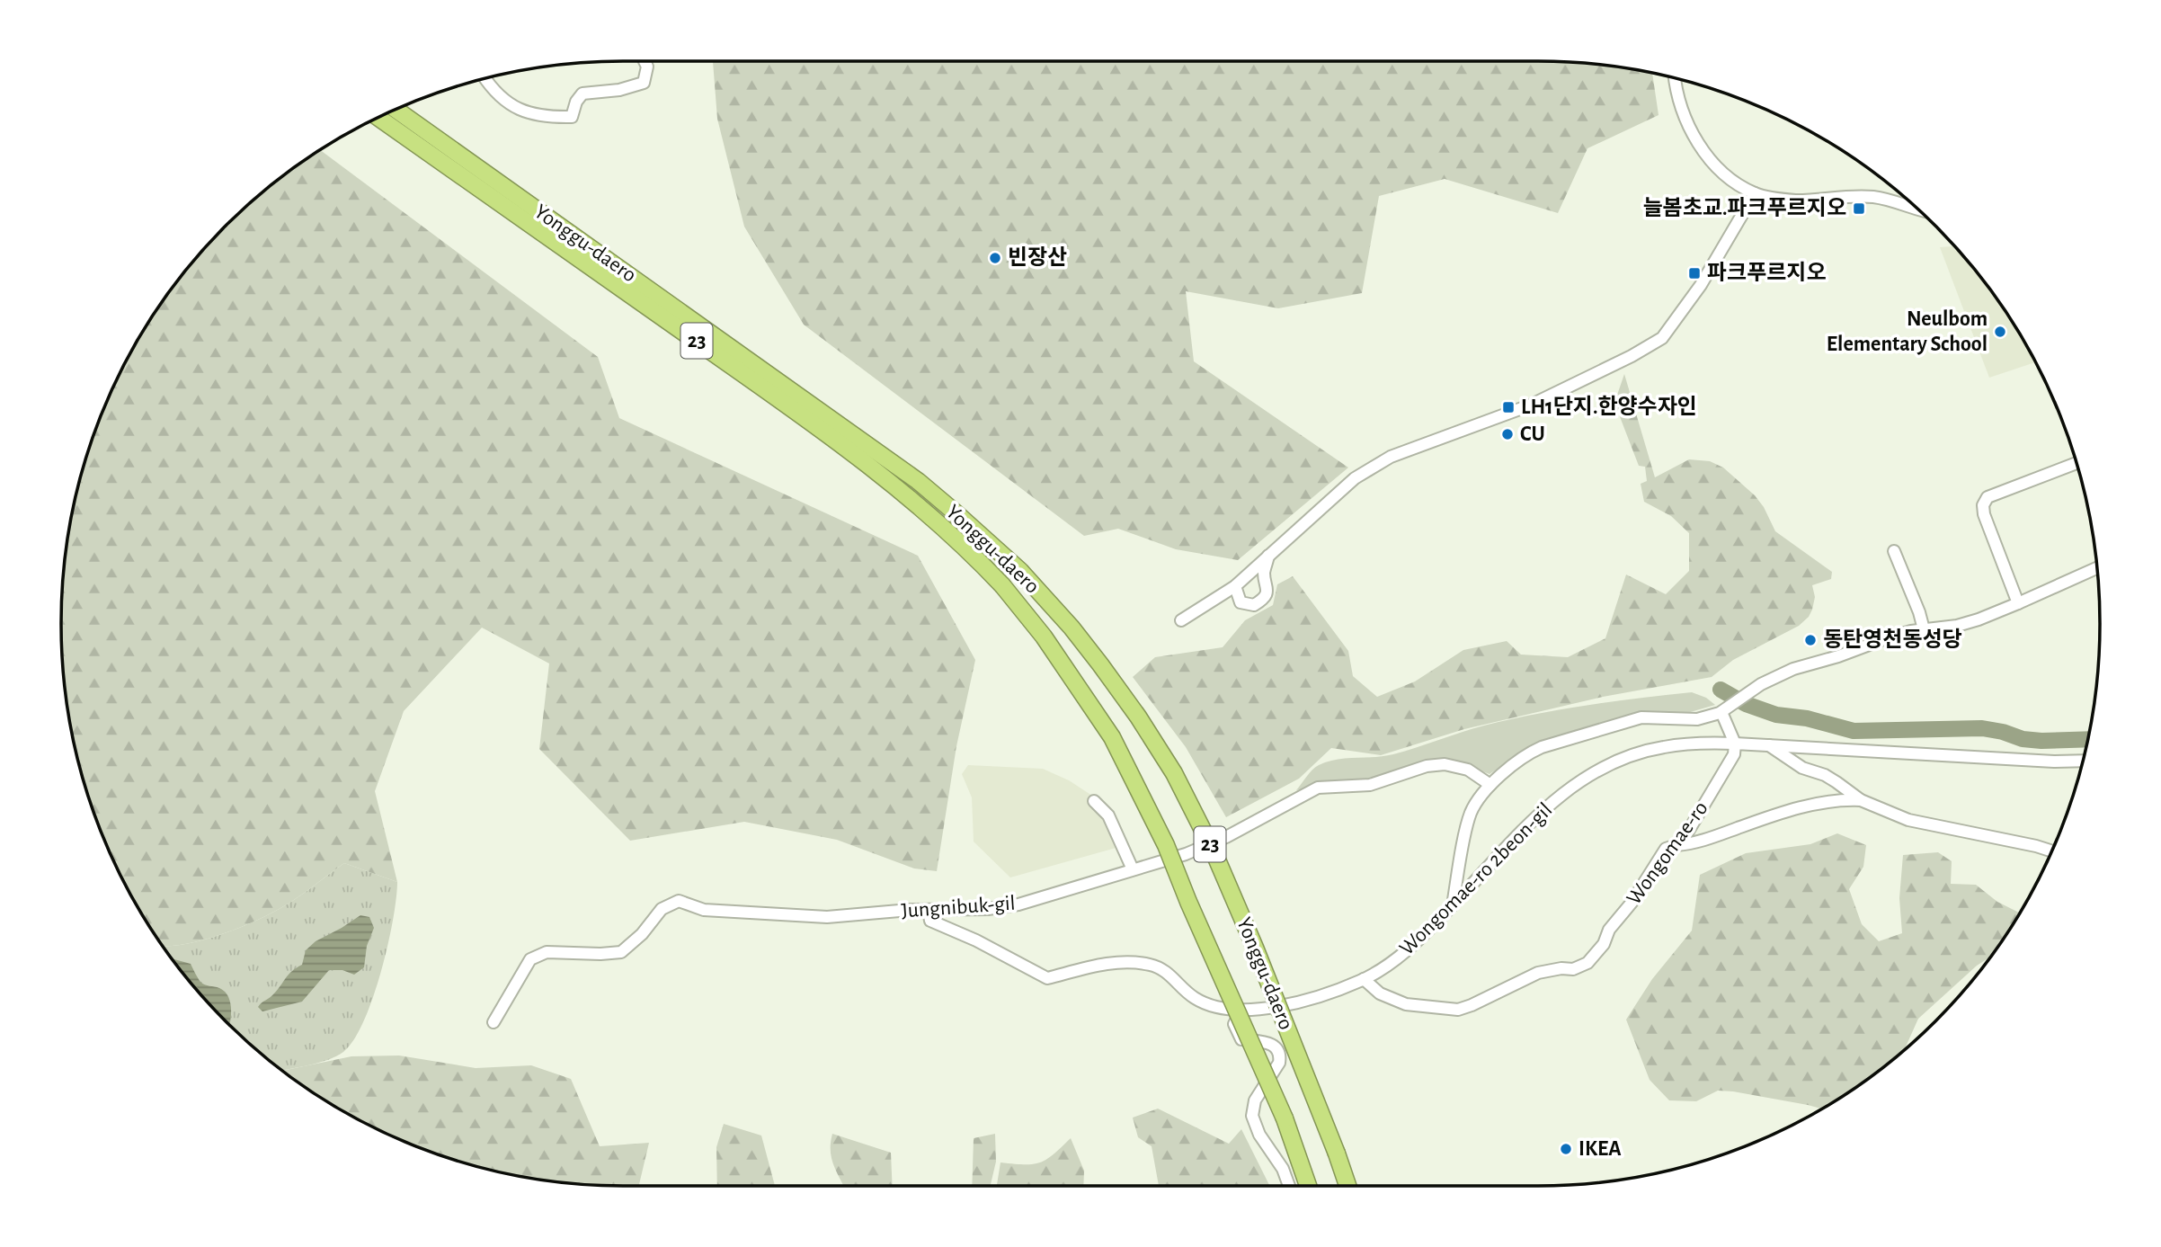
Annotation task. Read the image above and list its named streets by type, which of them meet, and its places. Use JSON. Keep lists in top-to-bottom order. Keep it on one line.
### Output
{"streets":{"highway":["Yonggu-daero","23"],"street":["Wongomae-ro","Wongomae-ro 2beon-gil","Jungnibuk-gil"]},"crossings":[["Wongomae-ro","Wongomae-ro 2beon-gil"]],"places":{"transit":["늘봄초교.파크푸르지오","파크푸르지오","LH1단지.한양수자인"],"other":["빈장산","Neulbom Elementary School","CU","동탄영천동성당","IKEA"]}}
